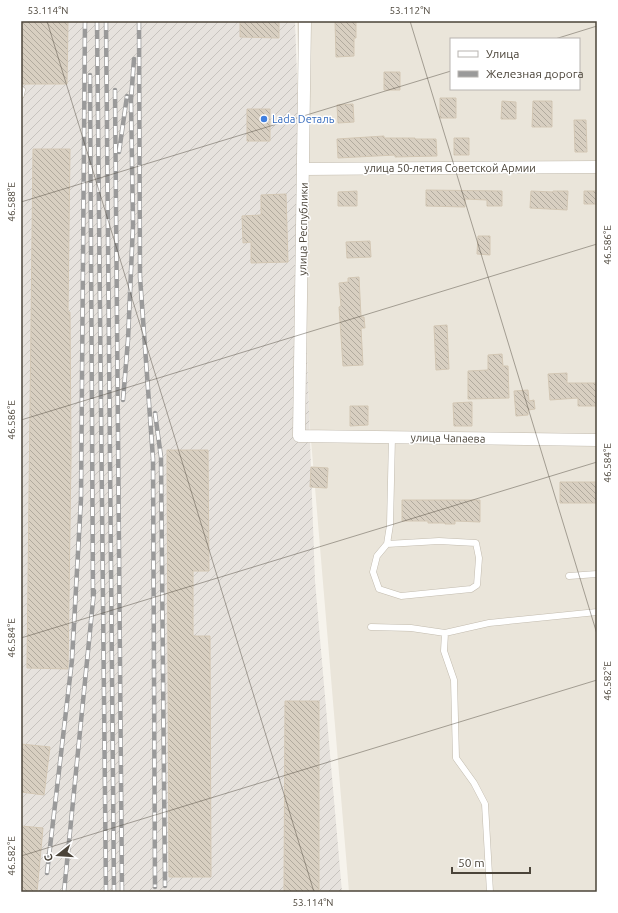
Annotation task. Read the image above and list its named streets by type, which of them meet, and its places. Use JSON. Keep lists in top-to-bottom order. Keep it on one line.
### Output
{"streets":{"street":["улица 50-летия Советской Армии","улица Республики","улица Чапаева"]},"crossings":[["улица 50-летия Советской Армии","улица Республики"],["улица Республики","улица Чапаева"]],"places":["Lada Dеталь"],"legend":["Улица","Железная дорога"],"scale_bar":"50 m","north":"left","coordinates":["53.114°N","53.112°N","46.588°E","46.586°E","46.584°E","46.582°E"]}
